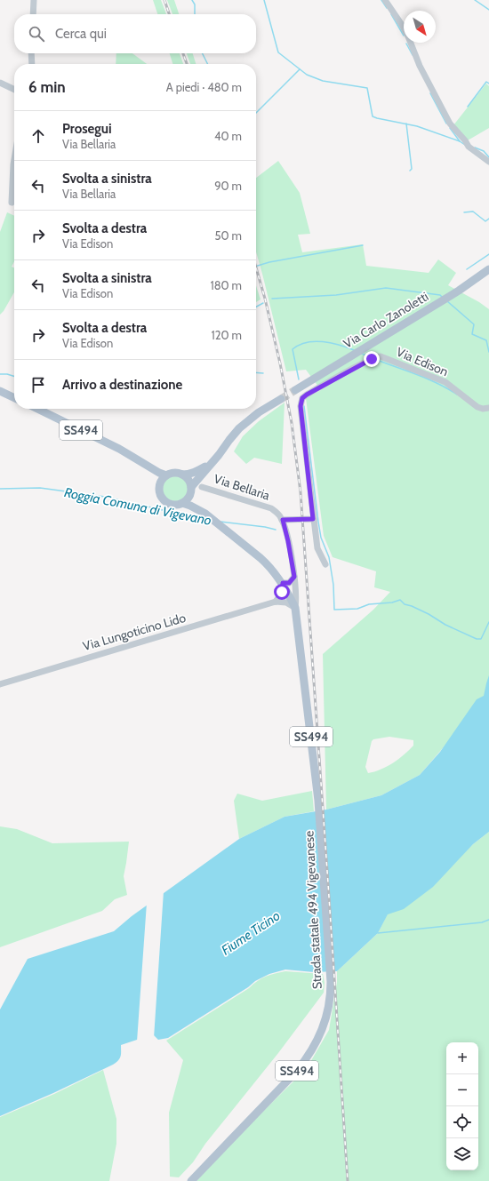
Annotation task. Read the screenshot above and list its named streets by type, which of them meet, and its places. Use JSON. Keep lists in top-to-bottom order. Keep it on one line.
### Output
{"streets":{"main road":["Via Carlo Zanoletti","SS494","Strada statale 494 Vigevanese"],"street":["Via Edison","Via Bellaria","Via Lungoticino Lido"]},"crossings":[["SS494","Strada statale 494 Vigevanese"]],"water":["Roggia Comuna di Vigevano","Fiume Ticino"],"north":"bottom right","page":{"search":"Cerca qui","heading":["6 min","A piedi · 480 m"],"list":[["Prosegui","Via Bellaria","40 m"],["Svolta a sinistra","Via Bellaria","90 m"],["Svolta a destra","Via Edison","50 m"],["Svolta a sinistra","Via Edison","180 m"],["Svolta a destra","Via Edison","120 m"],"Arrivo a destinazione"],"map_buttons":["+","−"]}}
